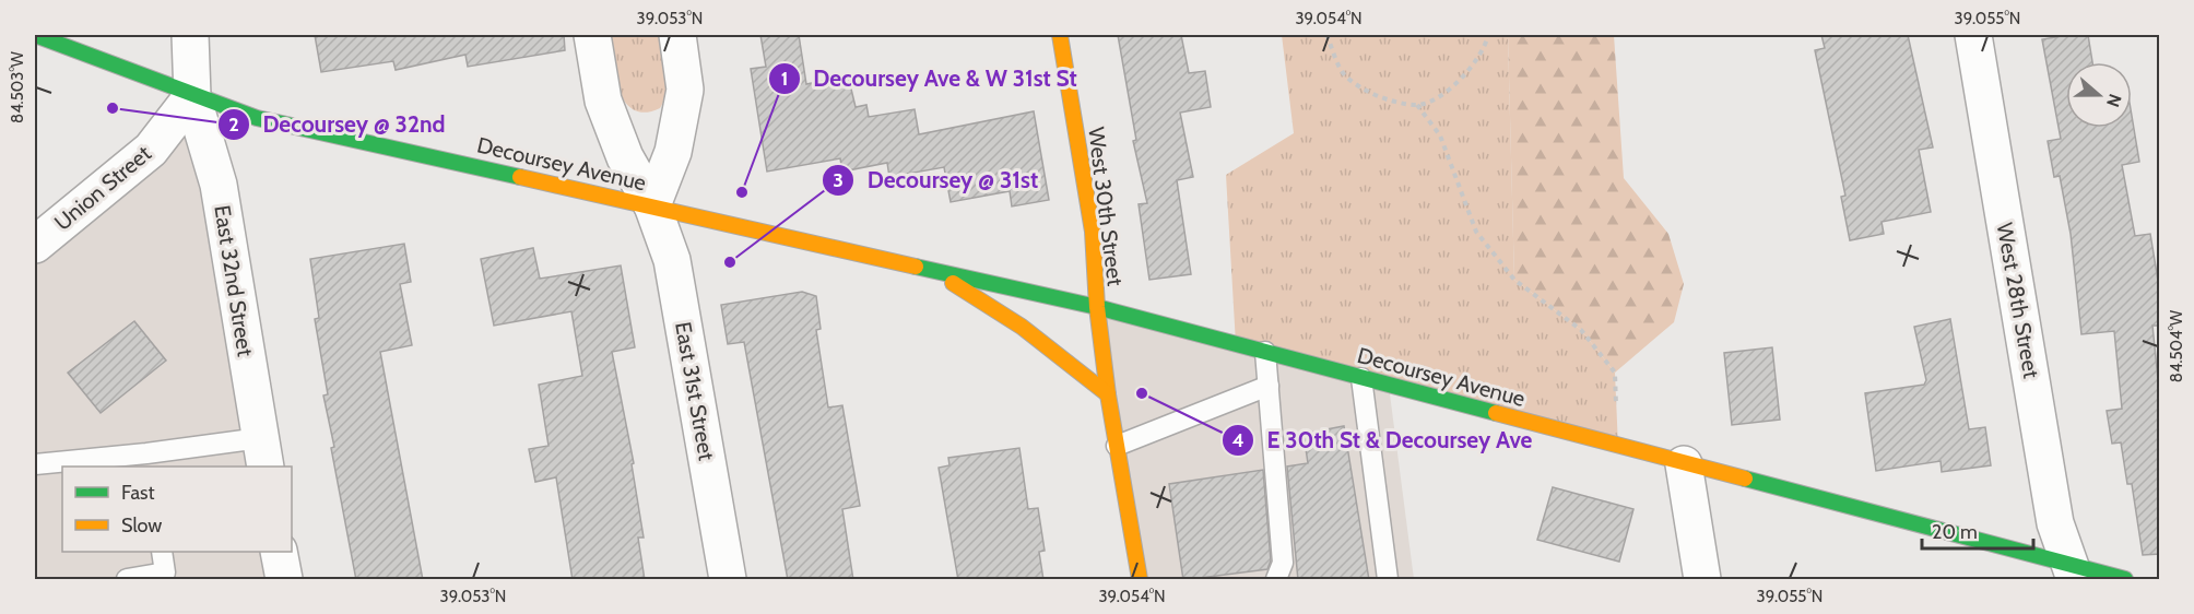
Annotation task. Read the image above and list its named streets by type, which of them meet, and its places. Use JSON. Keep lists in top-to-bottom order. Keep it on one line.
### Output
{"streets":{"main road":["Decoursey Avenue","West 30th Street"],"street":["Union Street","East 32nd Street","West 28th Street","East 31st Street"]},"crossings":[["Decoursey Avenue","Union Street"],["Decoursey Avenue","West 30th Street"],["Decoursey Avenue","East 32nd Street"],["Decoursey Avenue","West 28th Street"],["Decoursey Avenue","East 31st Street"],["Union Street","East 32nd Street"]],"places":["Decoursey @ 32nd","Decoursey Ave & W 31st St","Decoursey @ 31st","E 30th St & Decoursey Ave"],"legend":["Fast","Slow"],"scale_bar":"20 m","north":"right","coordinates":["39.053°N","39.054°N","39.055°N","84.503°W","84.504°W"]}
